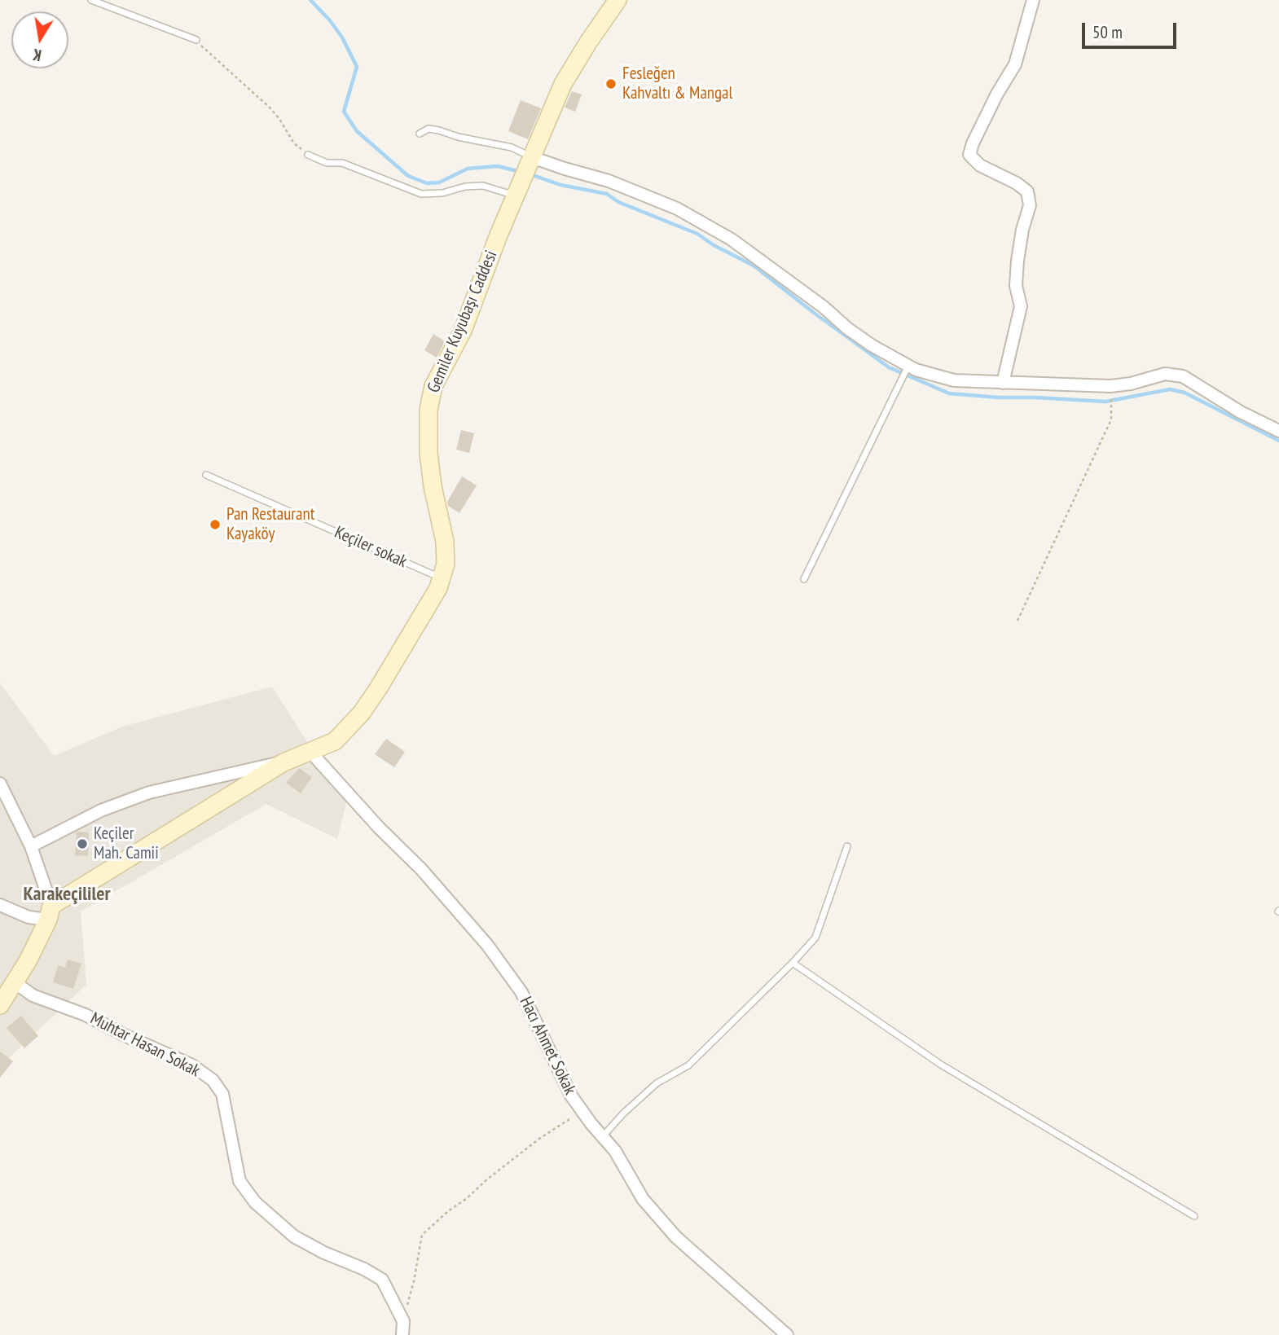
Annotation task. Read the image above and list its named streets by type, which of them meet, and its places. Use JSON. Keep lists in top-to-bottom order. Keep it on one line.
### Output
{"streets":{"street":["Gemiler Kuyubaşı Caddesi","Muhtar Hasan Sokak","Hacı Ahmet Sokak"],"lane":["Keçiler sokak"]},"crossings":[["Gemiler Kuyubaşı Caddesi","Keçiler sokak"],["Gemiler Kuyubaşı Caddesi","Hacı Ahmet Sokak"]],"districts":["Karakeçililer"],"places":["Fesleğen Kahvaltı & Mangal","Pan Restaurant Kayaköy","Keçiler Mah. Camii"],"scale_bar":"50 m","north":"bottom"}
